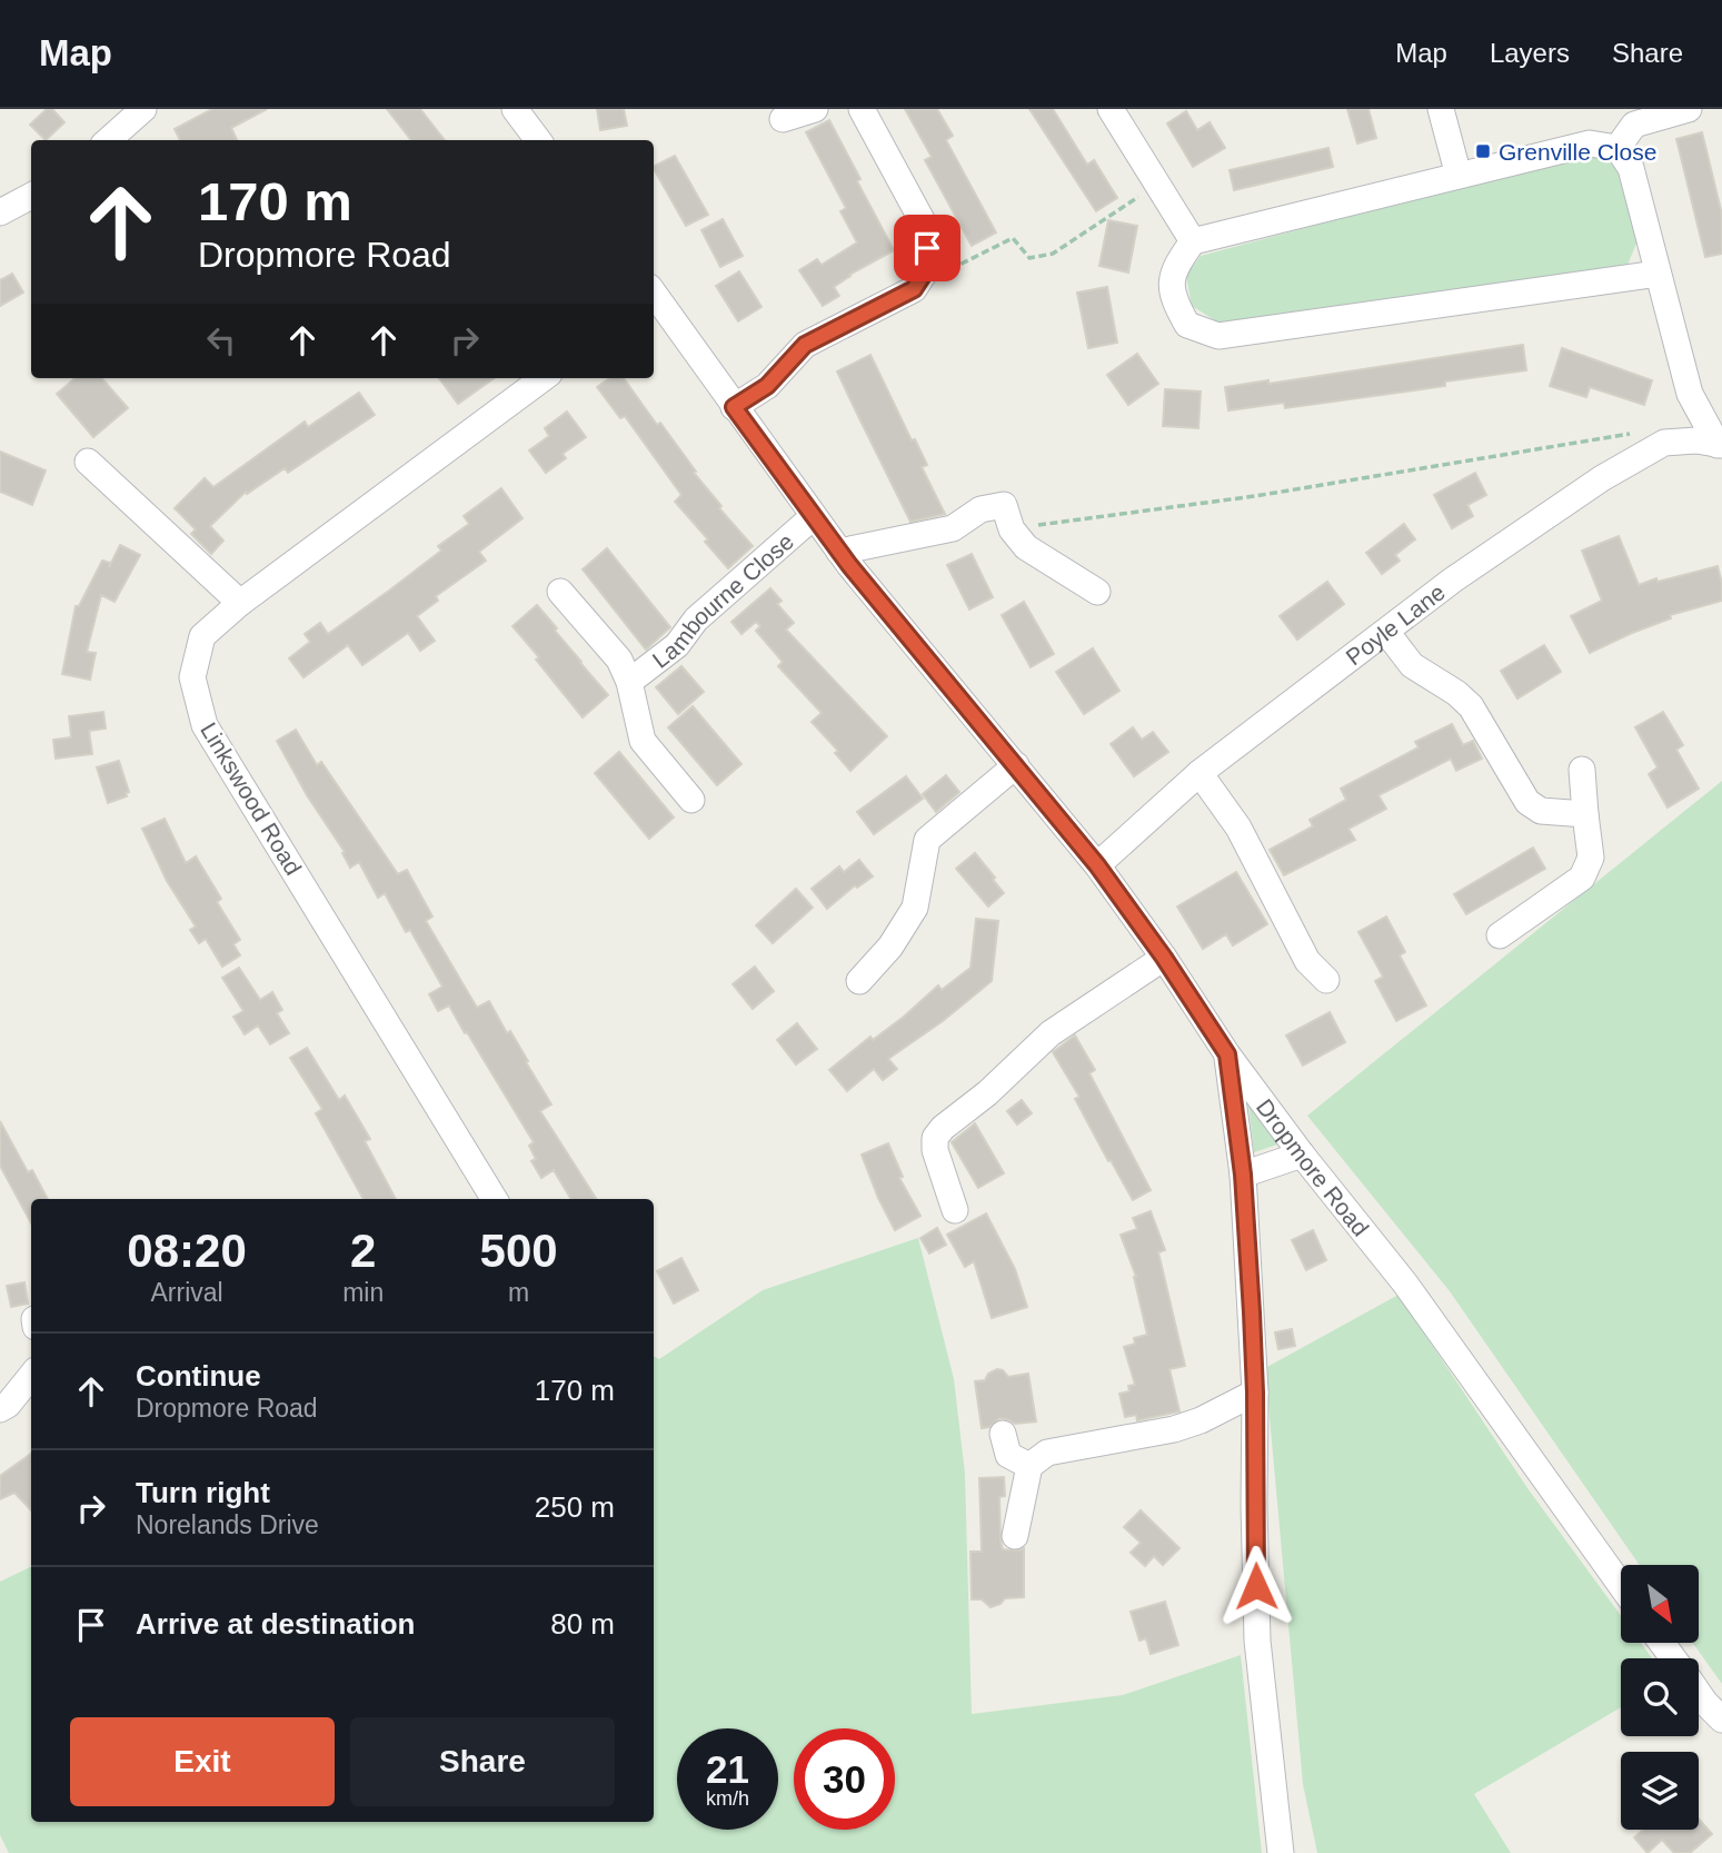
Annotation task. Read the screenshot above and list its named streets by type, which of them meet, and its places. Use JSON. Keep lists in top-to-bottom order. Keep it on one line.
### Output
{"streets":{"street":["Lambourne Close","Poyle Lane","Linkswood Road","Dropmore Road"]},"crossings":[["Lambourne Close","Dropmore Road"],["Poyle Lane","Dropmore Road"]],"places":{"transit":["Grenville Close"]},"north":"bottom right","page":{"header":"Map","nav":["Map","Layers","Share"],"turn":["170 m","Dropmore Road"],"eta":["08:20","Arrival","2","min","500","m"],"list":[{"name":"Continue","note":"Dropmore Road","value":"170 m"},{"name":"Turn right","note":"Norelands Drive","value":"250 m"},{"name":"Arrive at destination","value":"80 m"}],"buttons":["Exit","Share"],"speed":"21 km/h","limit":"30"}}
